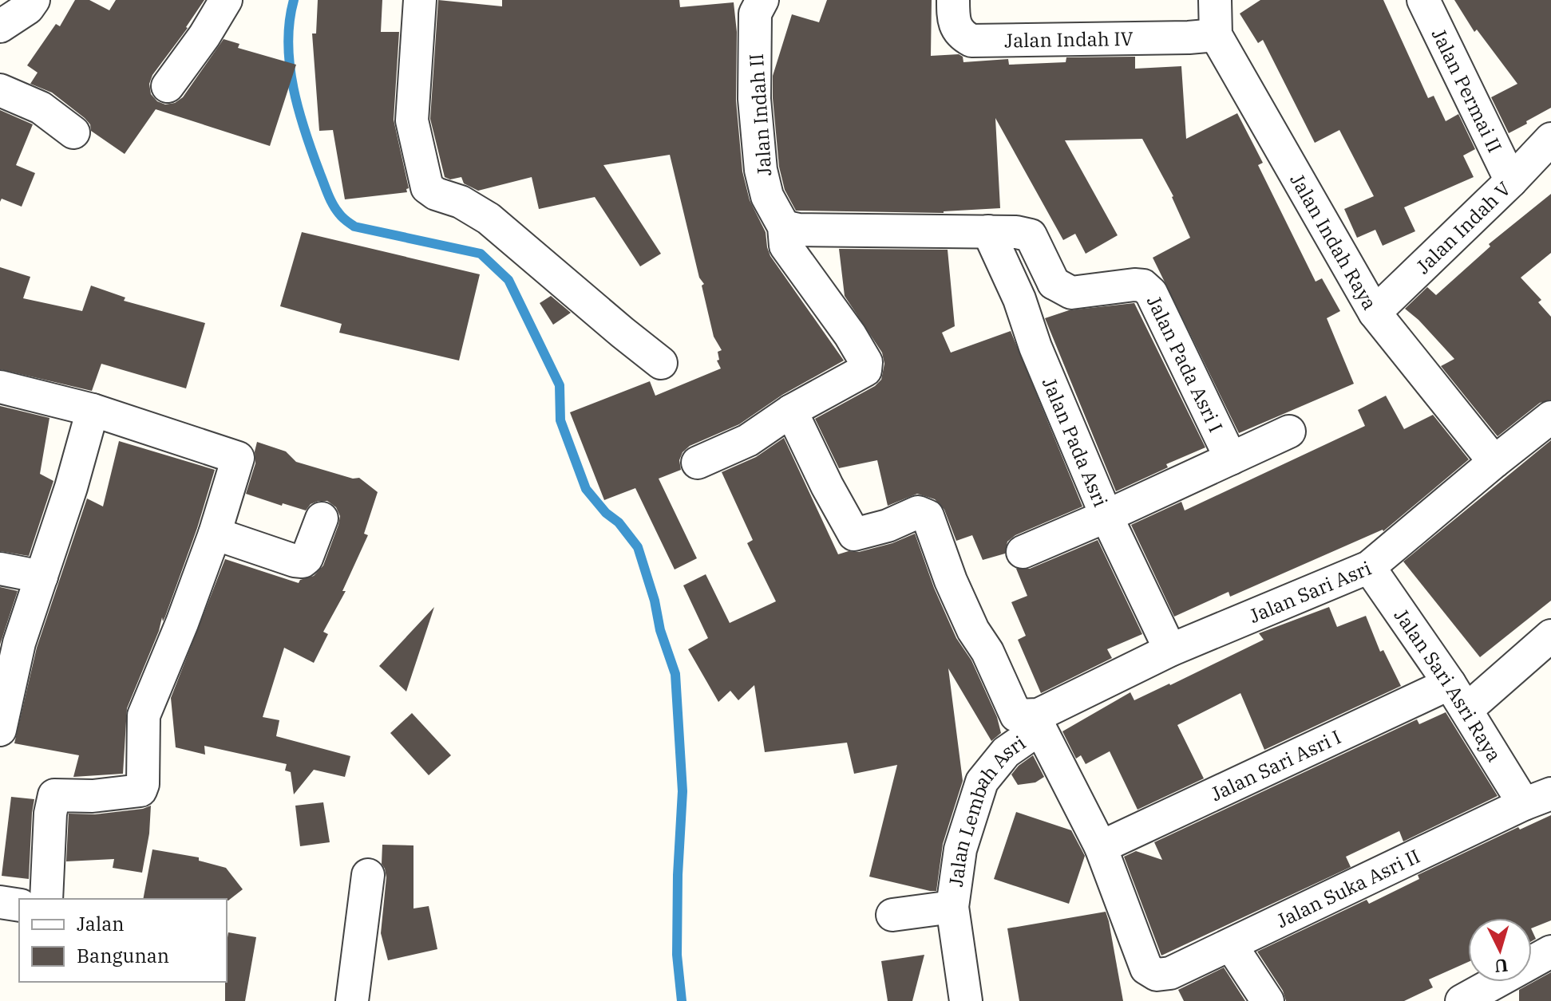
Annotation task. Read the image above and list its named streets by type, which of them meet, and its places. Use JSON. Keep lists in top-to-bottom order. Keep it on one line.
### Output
{"streets":{"street":["Jalan Indah IV","Jalan Permai II","Jalan Indah II","Jalan Indah V","Jalan Indah Raya","Jalan Pada Asri I","Jalan Pada Asri","Jalan Sari Asri","Jalan Sari Asri Raya","Jalan Sari Asri I","Jalan Lembah Asri","Jalan Suka Asri II"]},"crossings":[["Jalan Indah IV","Jalan Indah Raya"],["Jalan Permai II","Jalan Indah V"],["Jalan Indah V","Jalan Indah Raya"],["Jalan Indah Raya","Jalan Sari Asri"],["Jalan Pada Asri","Jalan Sari Asri"],["Jalan Sari Asri","Jalan Sari Asri Raya"],["Jalan Sari Asri","Jalan Lembah Asri"],["Jalan Sari Asri Raya","Jalan Sari Asri I"],["Jalan Sari Asri Raya","Jalan Suka Asri II"],["Jalan Sari Asri I","Jalan Suka Asri II"]],"legend":["Jalan","Bangunan"],"north":"bottom"}
